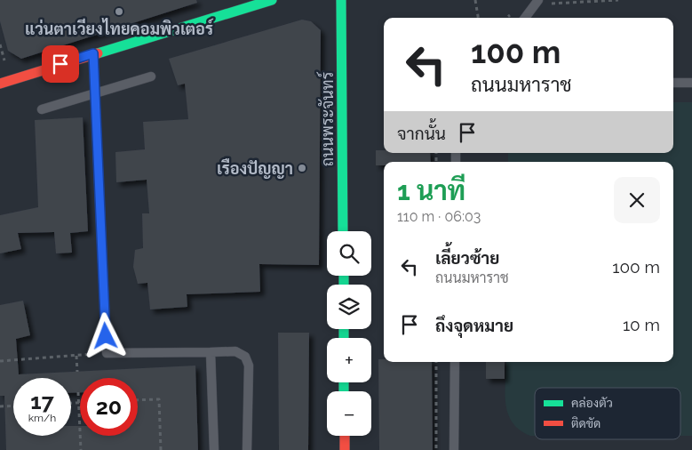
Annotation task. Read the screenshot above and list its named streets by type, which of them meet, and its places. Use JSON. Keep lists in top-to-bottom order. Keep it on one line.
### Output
{"streets":{"street":["ถนนพระจันทร์"]},"places":["แว่นตาเวียงไทยคอมพิวเตอร์","เรืองปัญญา"],"legend":["คล่องตัว","ติดขัด"],"page":{"turn":["100 m","ถนนมหาราช"],"then":"จากนั้น","heading":["1 นาที","110 m · 06:03"],"map_buttons":["+","−"],"list":[{"name":"เลี้ยวซ้าย","note":"ถนนมหาราช","value":"100 m"},{"name":"ถึงจุดหมาย","value":"10 m"}],"speed":"17 km/h","limit":"20"}}
